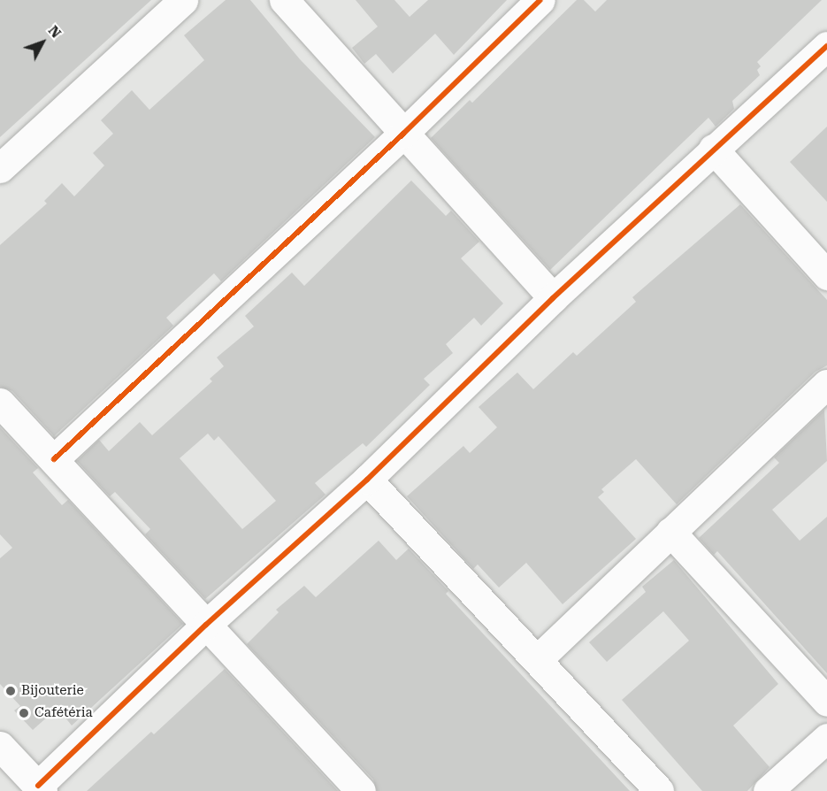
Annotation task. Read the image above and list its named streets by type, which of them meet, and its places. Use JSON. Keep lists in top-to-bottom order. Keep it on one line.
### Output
{"places":["Bijouterie","Cafétéria"],"north":"top right"}
